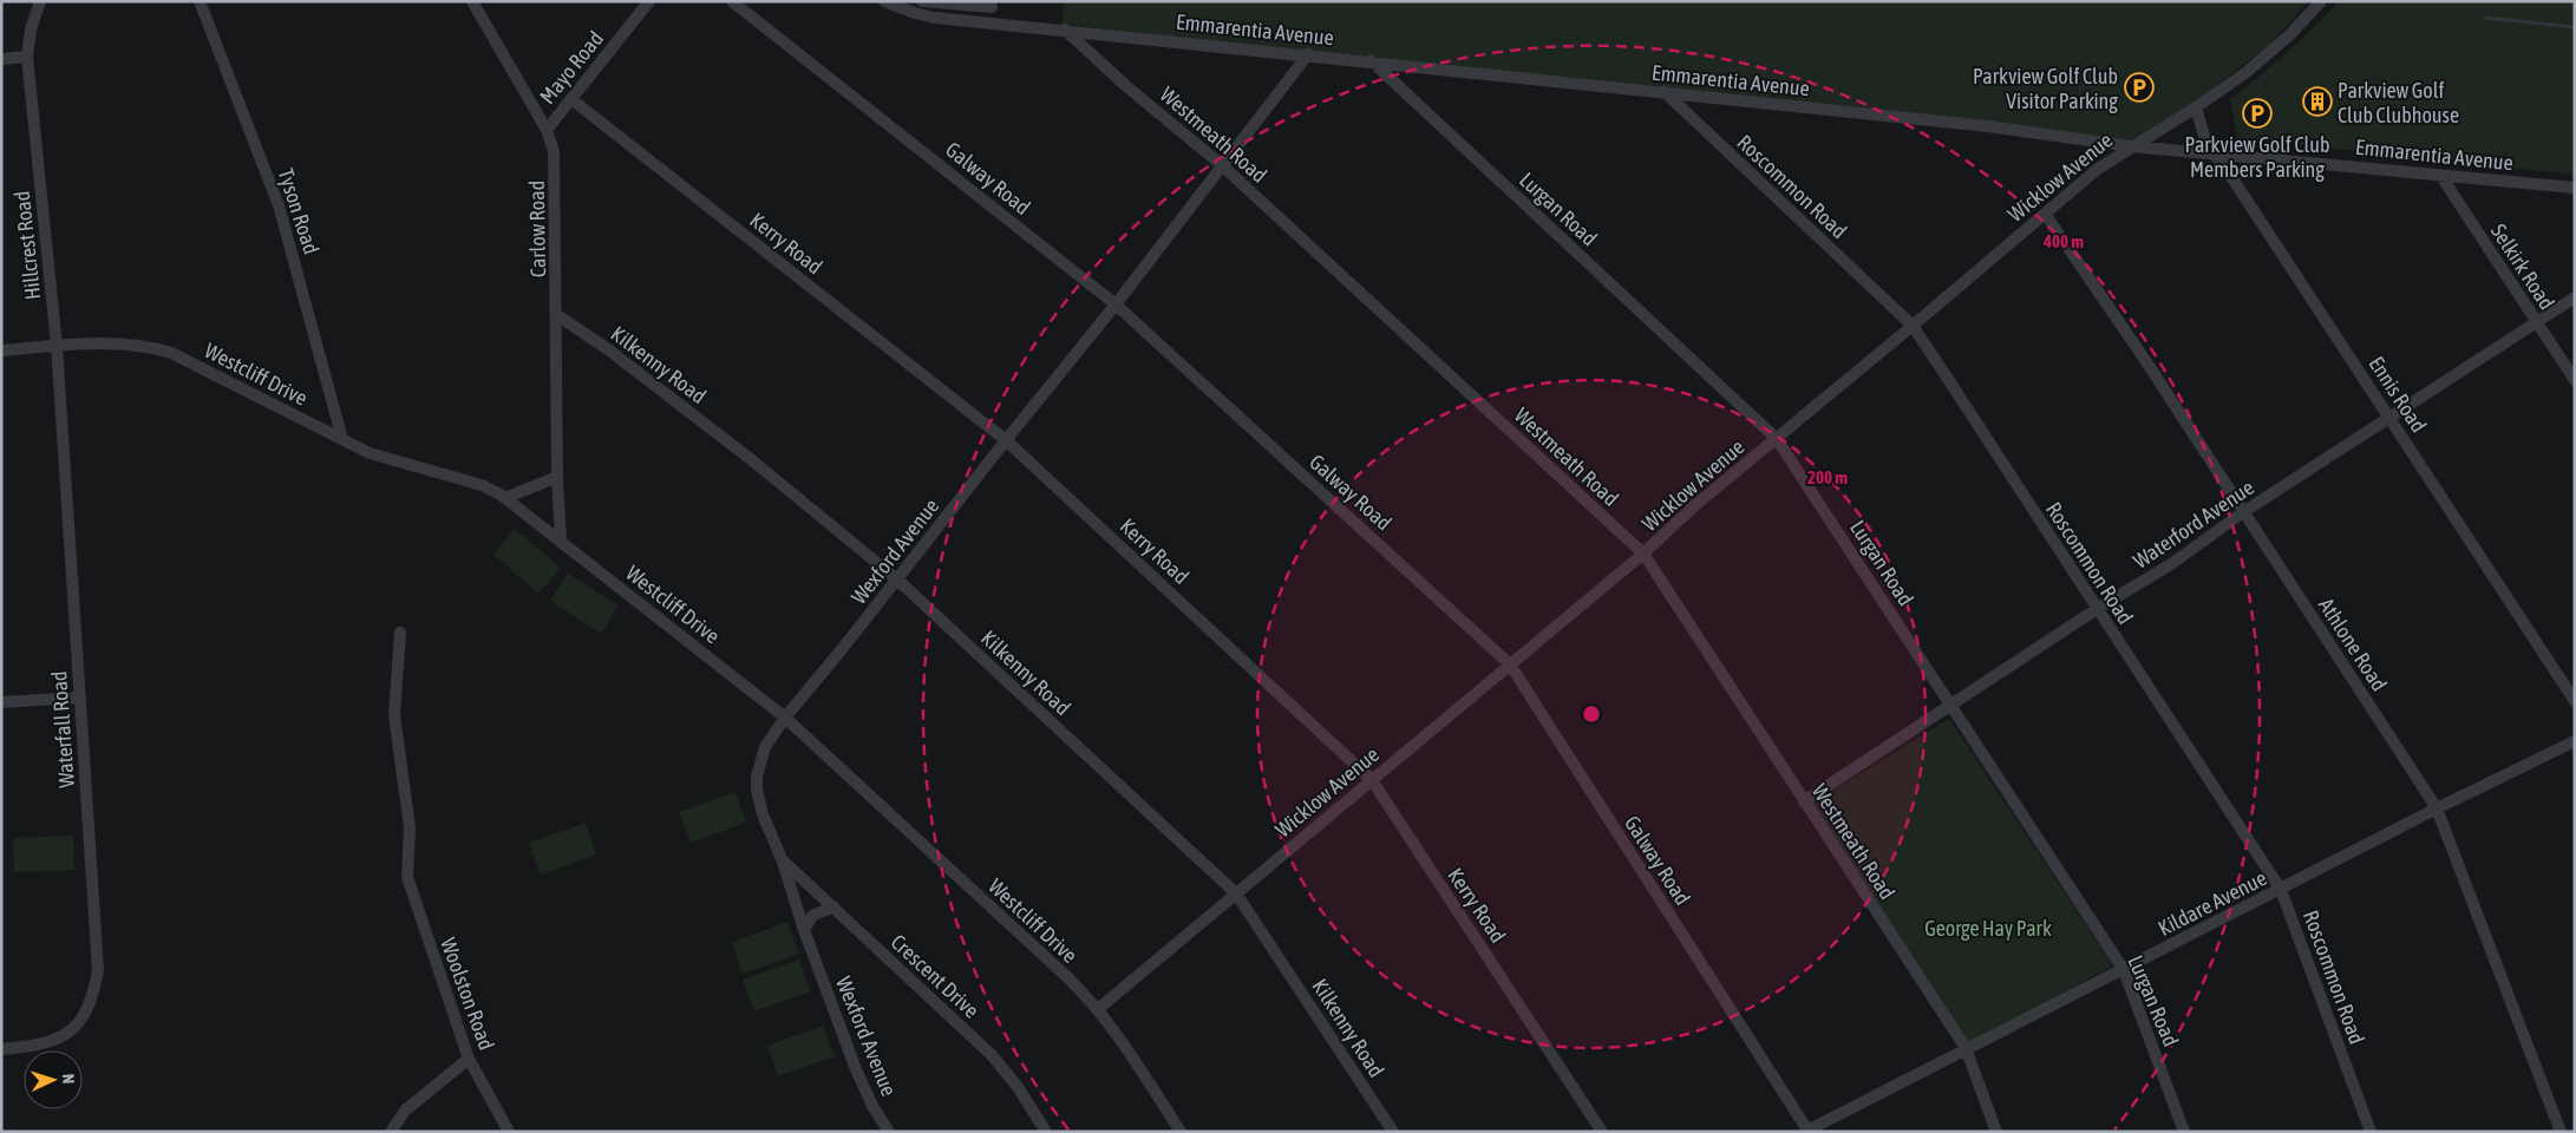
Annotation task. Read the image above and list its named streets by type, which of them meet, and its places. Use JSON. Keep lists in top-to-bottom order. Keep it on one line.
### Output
{"streets":{"street":["Emmarentia Avenue","Mayo Road","Westmeath Road","Wicklow Avenue","Galway Road","Roscommon Road","Lurgan Road","Tyson Road","Carlow Road","Kerry Road","Hillcrest Road","Selkirk Road","Kilkenny Road","Westcliff Drive","Ennis Road","Waterford Avenue","Wexford Avenue","Athlone Road","Waterfall Road","Kildare Avenue","Crescent Drive","Woolston Road"]},"crossings":[["Emmarentia Avenue","Westmeath Road"],["Emmarentia Avenue","Wicklow Avenue"],["Emmarentia Avenue","Roscommon Road"],["Emmarentia Avenue","Lurgan Road"],["Emmarentia Avenue","Selkirk Road"],["Emmarentia Avenue","Ennis Road"],["Emmarentia Avenue","Wexford Avenue"],["Mayo Road","Carlow Road"],["Mayo Road","Kerry Road"],["Westmeath Road","Wicklow Avenue"],["Westmeath Road","Waterford Avenue"],["Westmeath Road","Wexford Avenue"],["Westmeath Road","Kildare Avenue"],["Wicklow Avenue","Galway Road"],["Wicklow Avenue","Roscommon Road"],["Wicklow Avenue","Lurgan Road"],["Wicklow Avenue","Kerry Road"],["Wicklow Avenue","Kilkenny Road"],["Wicklow Avenue","Westcliff Drive"],["Wicklow Avenue","Ennis Road"],["Wicklow Avenue","Athlone Road"],["Galway Road","Wexford Avenue"],["Galway Road","Kildare Avenue"],["Roscommon Road","Waterford Avenue"],["Roscommon Road","Kildare Avenue"],["Lurgan Road","Waterford Avenue"],["Lurgan Road","Kildare Avenue"],["Tyson Road","Westcliff Drive"],["Carlow Road","Kilkenny Road"],["Carlow Road","Westcliff Drive"],["Kerry Road","Wexford Avenue"],["Hillcrest Road","Westcliff Drive"],["Hillcrest Road","Waterfall Road"],["Selkirk Road","Waterford Avenue"],["Kilkenny Road","Wexford Avenue"],["Westcliff Drive","Wexford Avenue"],["Westcliff Drive","Waterfall Road"],["Ennis Road","Waterford Avenue"],["Waterford Avenue","Athlone Road"],["Wexford Avenue","Crescent Drive"],["Athlone Road","Kildare Avenue"]],"parks":["George Hay Park"],"places":{"parking":["Parkview Golf Club Visitor Parking","Parkview Golf Club Members Parking"],"building":["Parkview Golf Club Clubhouse"]},"north":"right","rings":["400 m","200 m"]}
